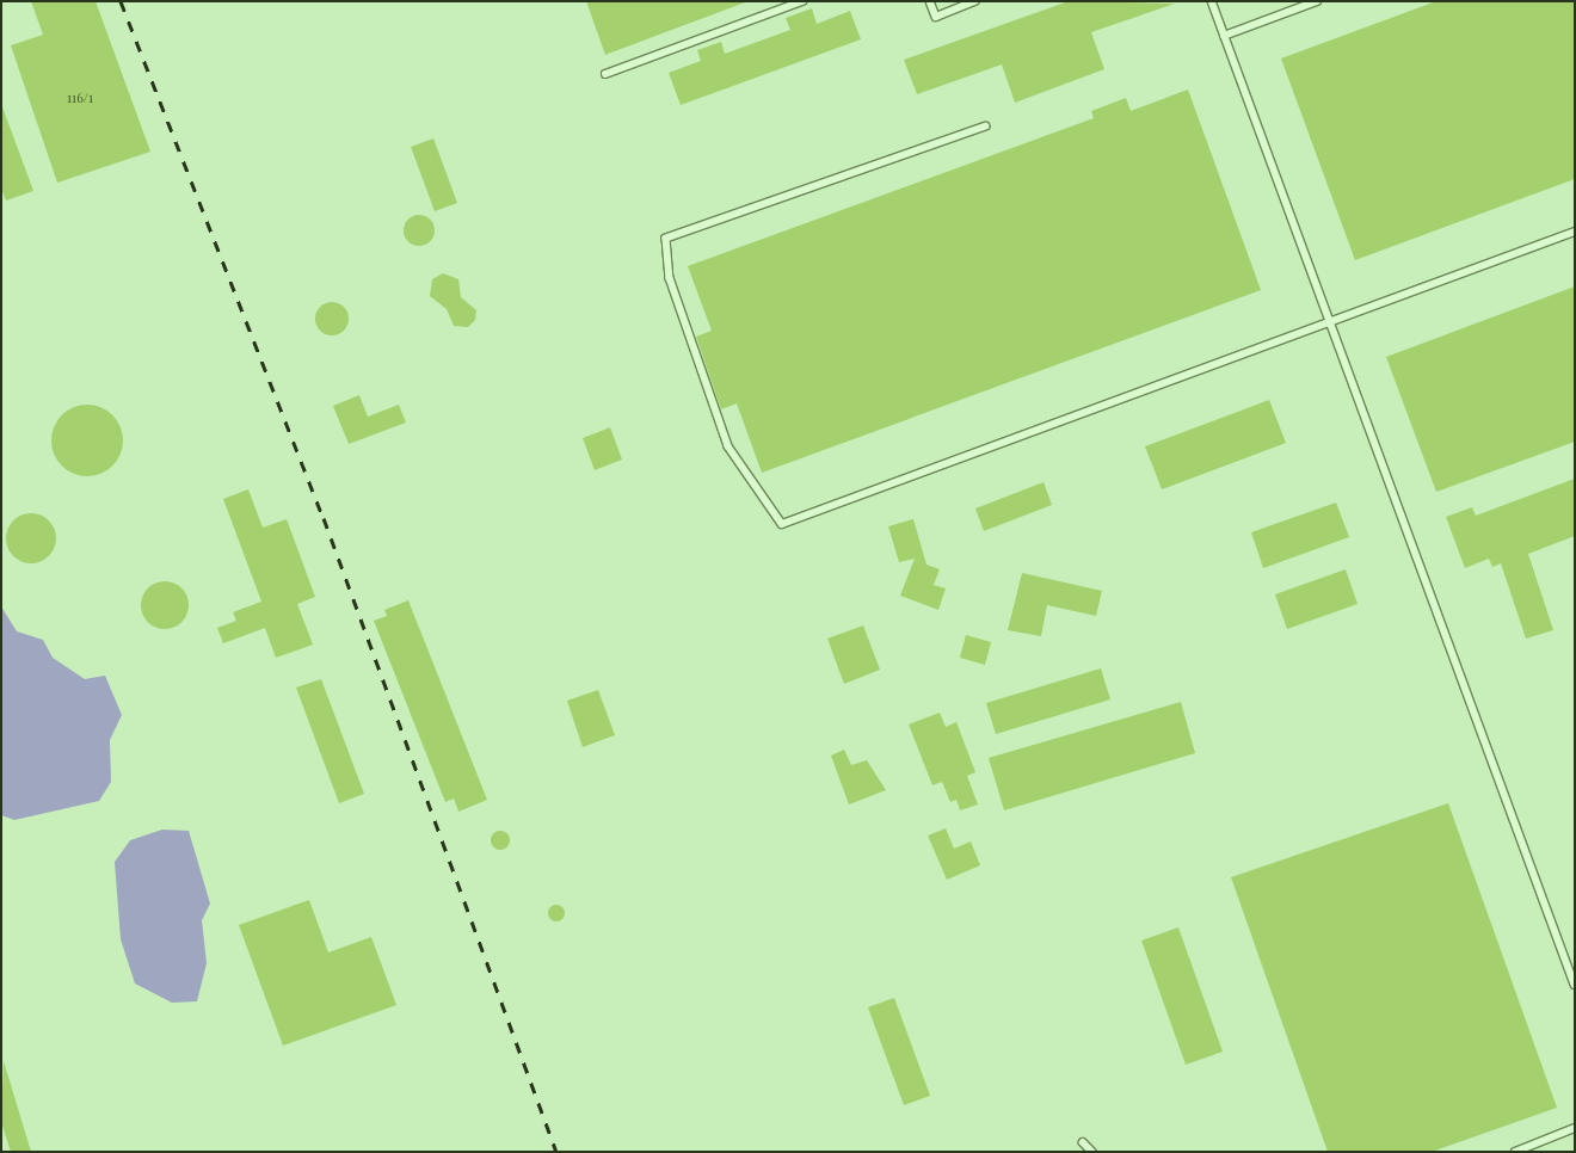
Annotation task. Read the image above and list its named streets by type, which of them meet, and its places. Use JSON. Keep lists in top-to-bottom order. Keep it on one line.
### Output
{"house_numbers":["116/1"]}
